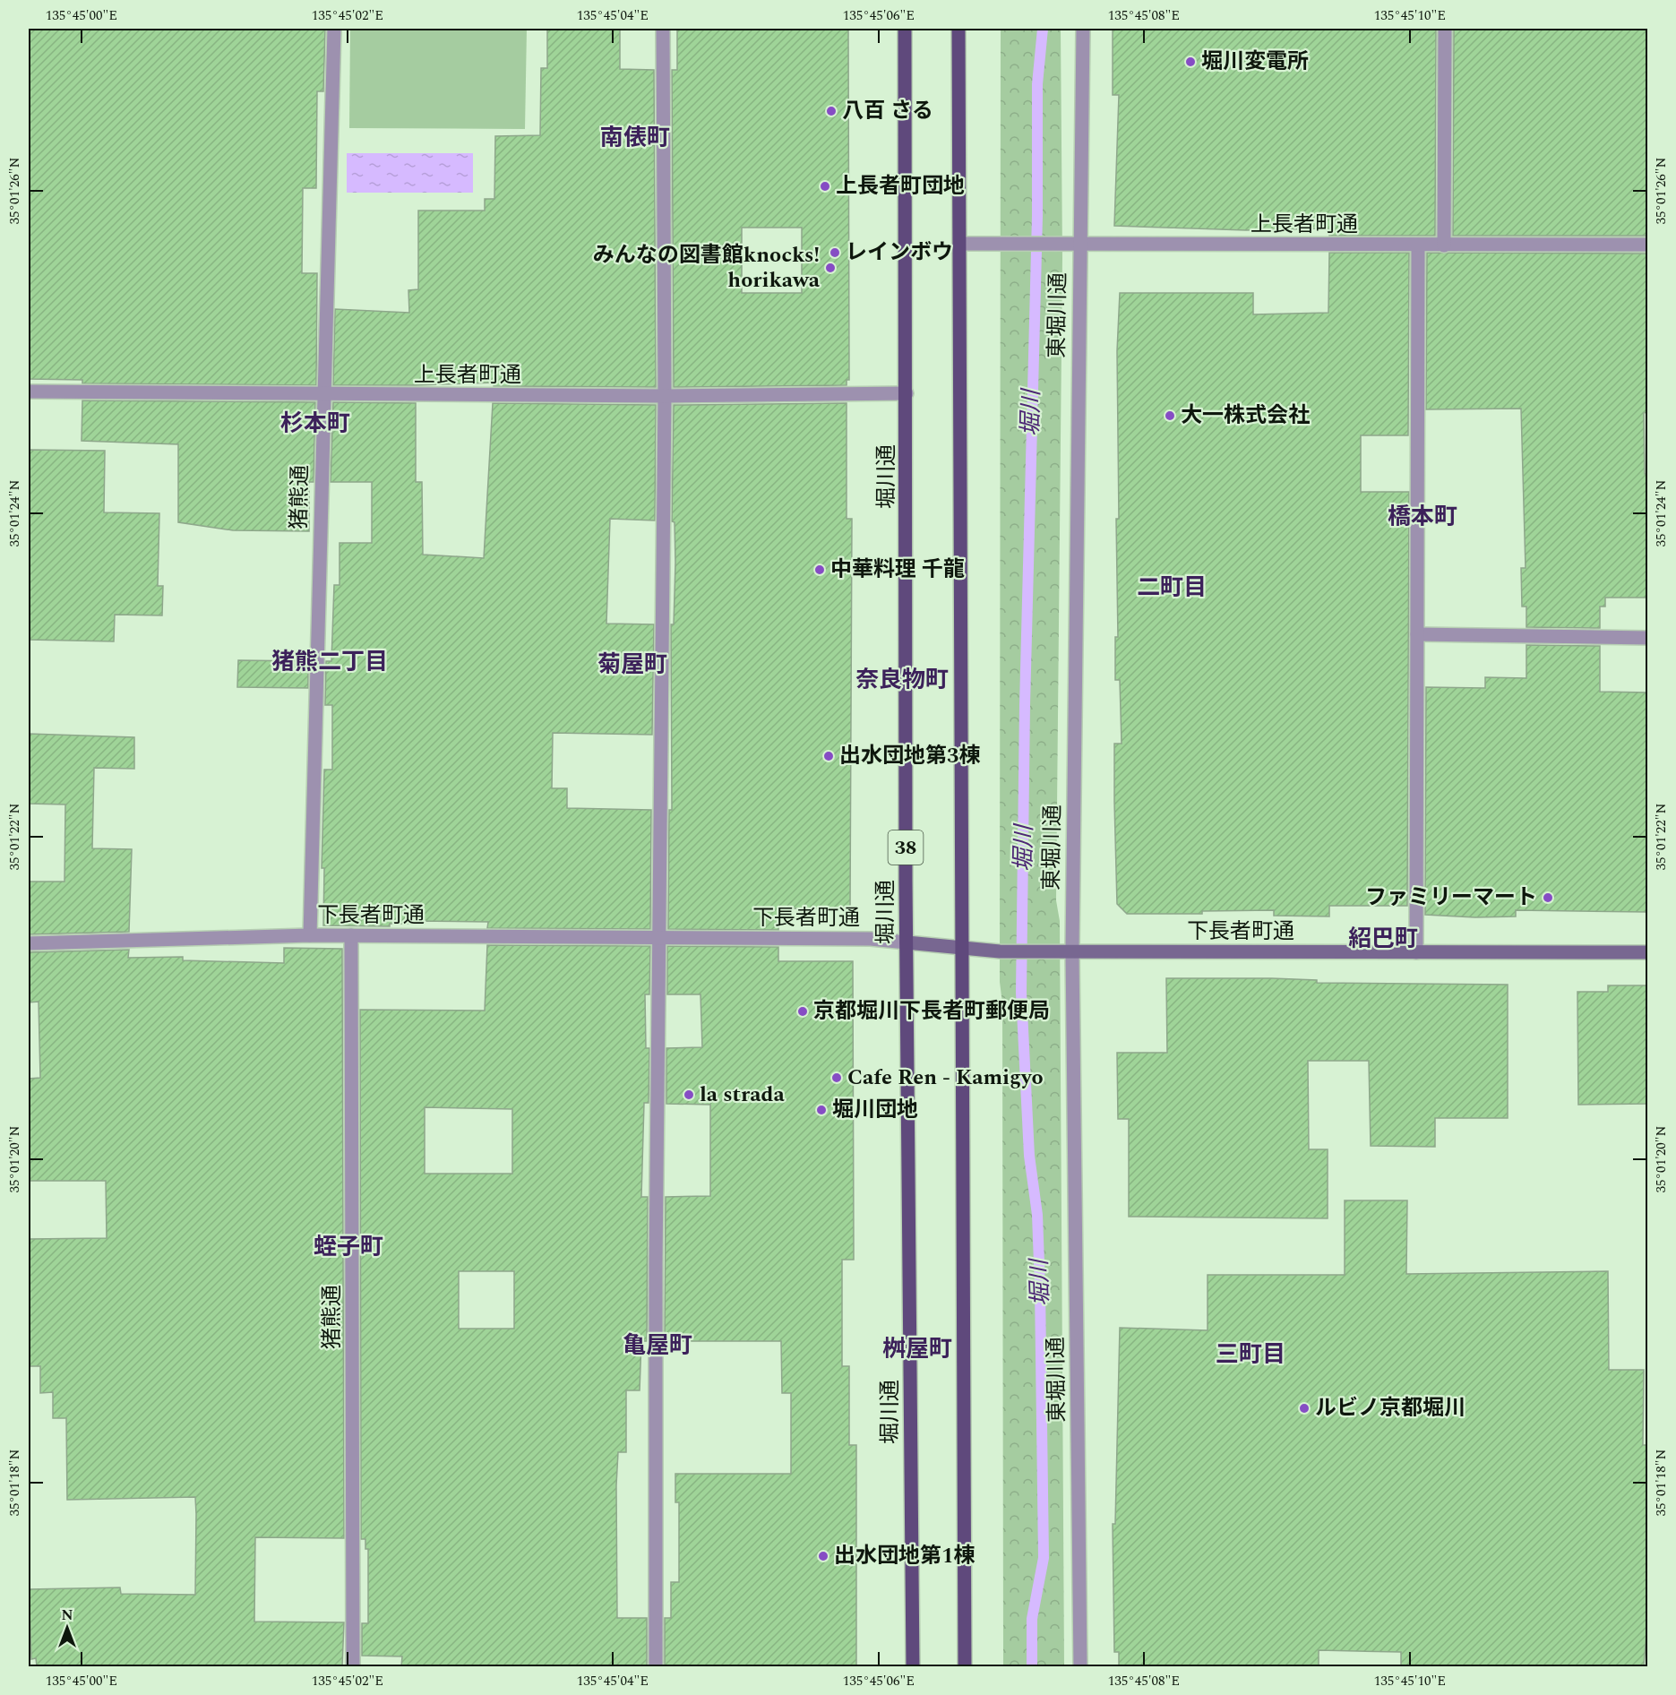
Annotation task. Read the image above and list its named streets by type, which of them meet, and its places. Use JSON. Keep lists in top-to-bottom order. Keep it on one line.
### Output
{"streets":{"main road":["堀川通","38"],"street":["上長者町通","東堀川通","猪熊通","下長者町通"]},"crossings":[["上長者町通","東堀川通"],["上長者町通","堀川通"],["上長者町通","猪熊通"],["東堀川通","下長者町通"],["堀川通","下長者町通"],["猪熊通","下長者町通"]],"districts":["南俵町","杉本町","橋本町","二町目","猪熊二丁目","菊屋町","奈良物町","紹巴町","蛭子町","亀屋町","桝屋町","三町目"],"water":["堀川"],"places":["堀川変電所","八百 さる","上長者町団地","レインボウ","みんなの図書館knocks! horikawa","大一株式会社","中華料理 千龍","出水団地第3棟","ファミリーマート","京都堀川下長者町郵便局","Cafe Ren - Kamigyo","la strada","堀川団地","ルビノ京都堀川","出水団地第1棟"],"north":"top","coordinates":["135°45'00\"E","135°45'02\"E","135°45'04\"E","135°45'06\"E","135°45'08\"E","135°45'10\"E","35°01'26\"N","35°01'24\"N","35°01'22\"N","35°01'20\"N","35°01'18\"N"]}
